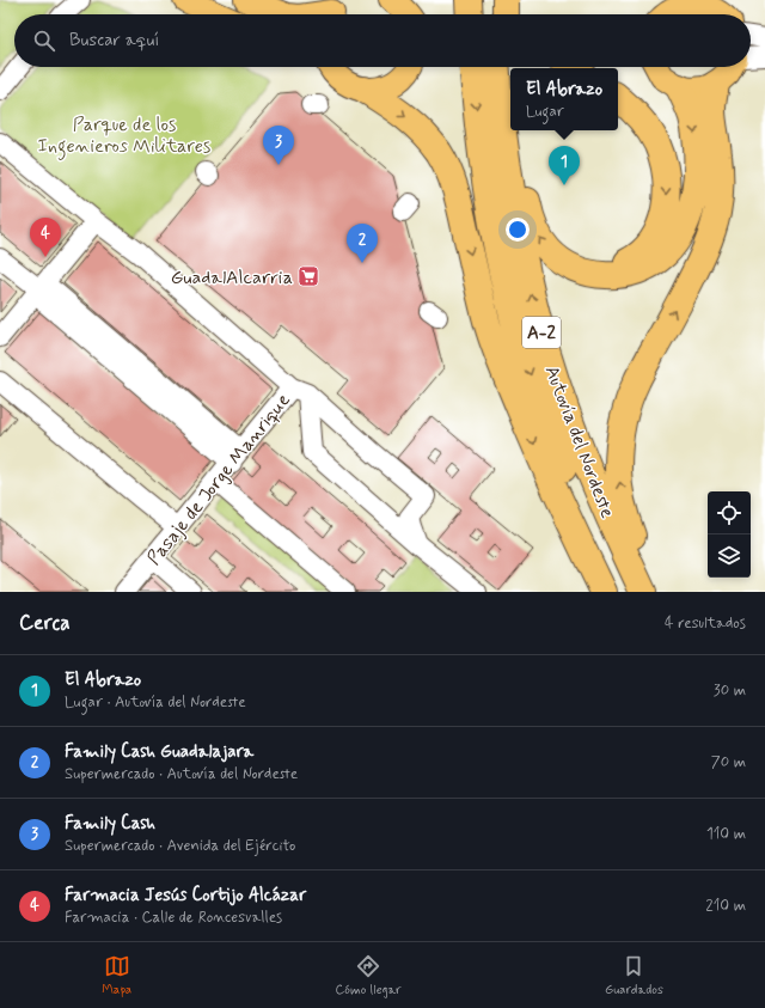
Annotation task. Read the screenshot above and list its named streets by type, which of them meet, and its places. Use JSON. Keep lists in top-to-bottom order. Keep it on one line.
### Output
{"streets":{"highway":["A-2","Autovía del Nordeste"],"street":["Pasaje de Jorge Manrique"]},"parks":["Parque de los Ingenieros Militares"],"places":{"supermarket":["GuadalAlcarria"]},"page":{"search":"Buscar aquí","popup":["El Abrazo","Lugar"],"pins":["3","1","4","2"],"heading":["Cerca","4 resultados"],"list":[{"mark":"1","name":"El Abrazo","note":"Lugar · Autovía del Nordeste","value":"30 m"},{"mark":"2","name":"Family Cash Guadalajara","note":"Supermercado · Autovía del Nordeste","value":"70 m"},{"mark":"3","name":"Family Cash","note":"Supermercado · Avenida del Ejército","value":"110 m"},{"mark":"4","name":"Farmacia Jesús Cortijo Alcázar","note":"Farmacia · Calle de Roncesvalles","value":"210 m"}],"nav":["Mapa","Cómo llegar","Guardados"]}}
